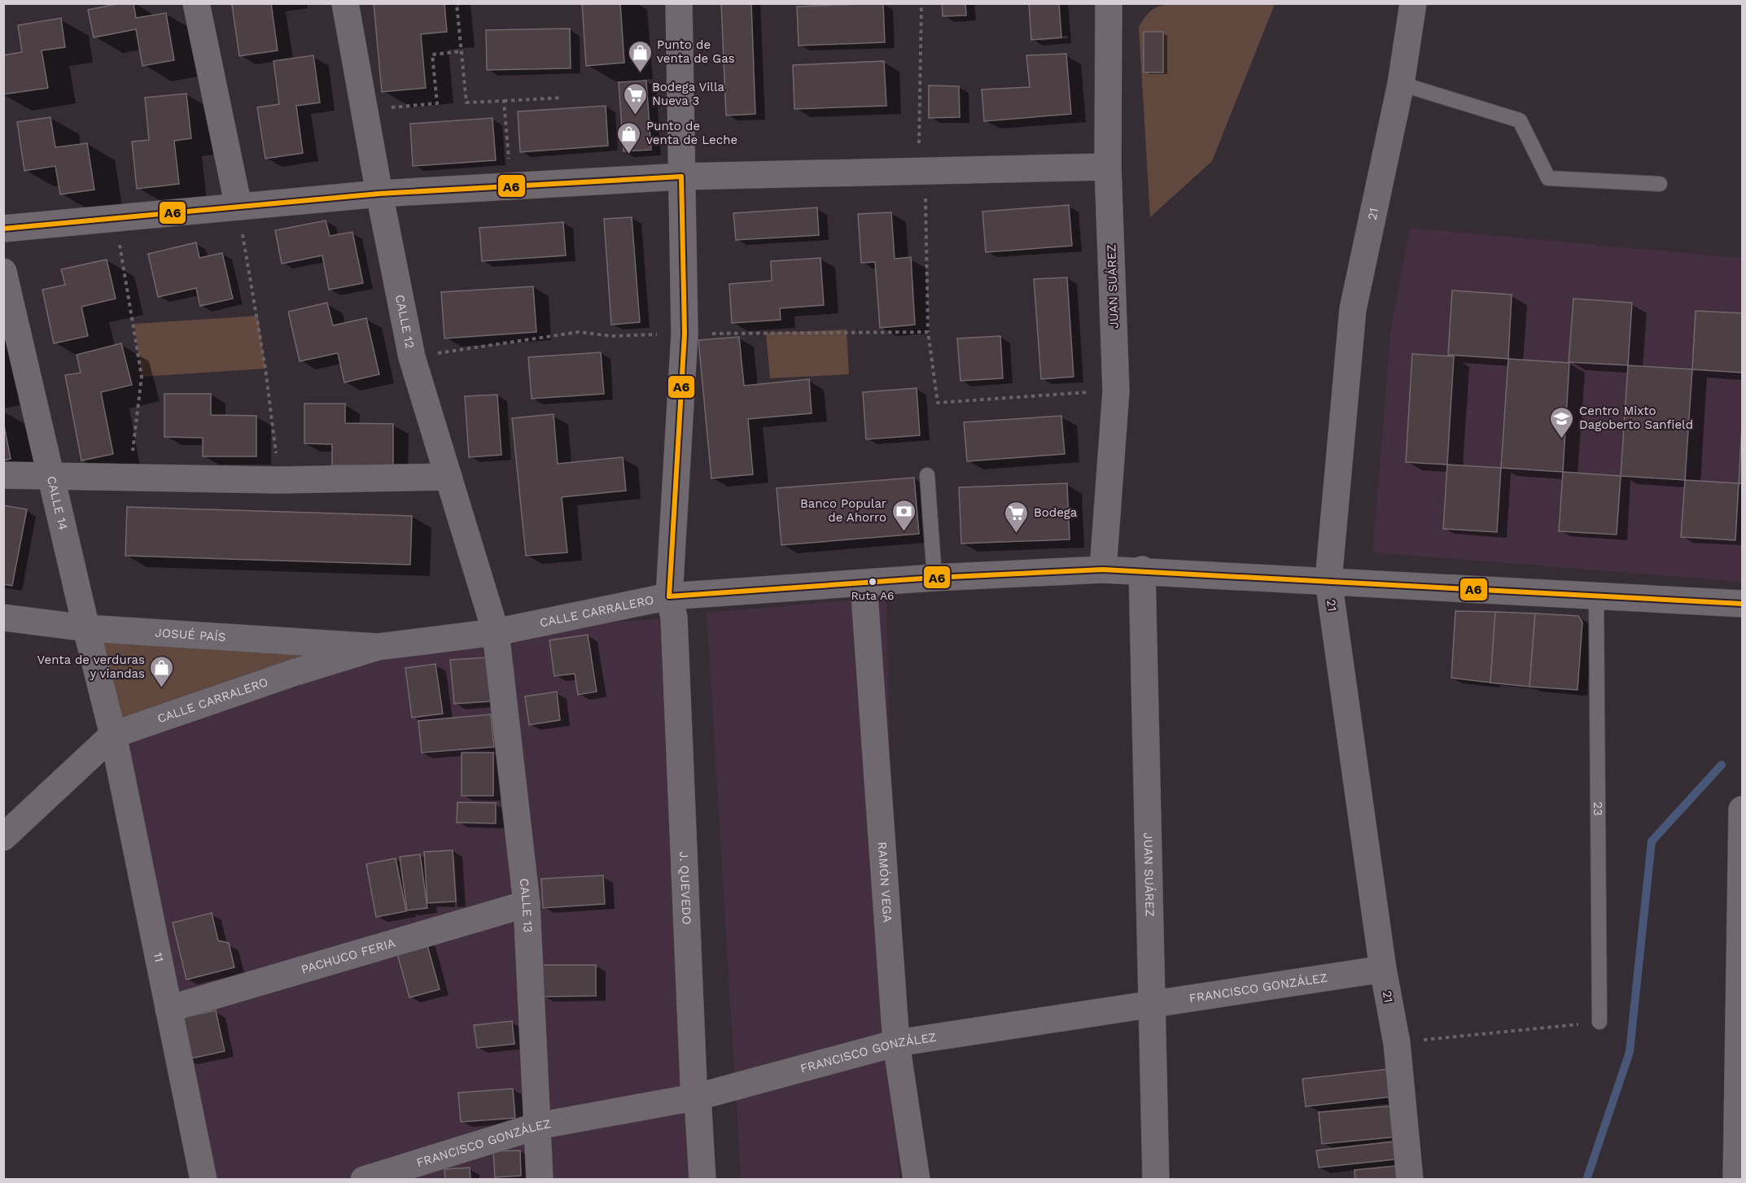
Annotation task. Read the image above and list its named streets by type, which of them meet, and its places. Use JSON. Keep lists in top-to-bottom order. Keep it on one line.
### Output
{"streets":{"street":["21","JUAN SUÁREZ","CALLE 12","CALLE 14","CALLE CARRALERO","JOSUÉ PAÍS","RAMÓN VEGA","J. QUEVEDO","CALLE 13","PACHUCO FERIA","11","FRANCISCO GONZÁLEZ"],"lane":["23"]},"crossings":[["21","CALLE CARRALERO"],["21","FRANCISCO GONZÁLEZ"],["JUAN SUÁREZ","CALLE CARRALERO"],["JUAN SUÁREZ","FRANCISCO GONZÁLEZ"],["CALLE 12","CALLE CARRALERO"],["CALLE 12","CALLE 13"],["CALLE 14","CALLE CARRALERO"],["CALLE 14","JOSUÉ PAÍS"],["CALLE 14","11"],["CALLE CARRALERO","JOSUÉ PAÍS"],["CALLE CARRALERO","23"],["CALLE CARRALERO","RAMÓN VEGA"],["CALLE CARRALERO","J. QUEVEDO"],["CALLE CARRALERO","CALLE 13"],["CALLE CARRALERO","11"],["RAMÓN VEGA","FRANCISCO GONZÁLEZ"],["J. QUEVEDO","FRANCISCO GONZÁLEZ"],["CALLE 13","PACHUCO FERIA"],["CALLE 13","FRANCISCO GONZÁLEZ"],["PACHUCO FERIA","11"]],"places":{"shop":["Punto de venta de Gas","Punto de venta de Leche","Venta de verduras y viandas"],"supermarket":["Bodega Villa Nueva 3","Bodega"],"school or university":["Centro Mixto Dagoberto Sanfield"],"bank":["Banco Popular de Ahorro"],"other":["Ruta A6"]},"lines":["transit line A6"]}
